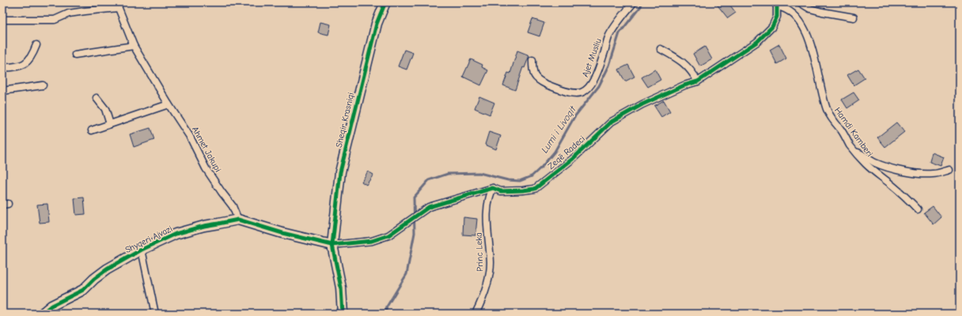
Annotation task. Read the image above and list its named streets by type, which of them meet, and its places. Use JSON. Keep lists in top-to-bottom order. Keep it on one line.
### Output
{"streets":{"street":["Ajet Musliu","Sheqir Krasniqi","Hamdi Kamberi","Ahmet Jakupi","Zeqë Radeci","Shyqeri Ajvazi","Princ Leka"]},"crossings":[["Sheqir Krasniqi","Zeqë Radeci"],["Hamdi Kamberi","Zeqë Radeci"],["Ahmet Jakupi","Shyqeri Ajvazi"],["Zeqë Radeci","Princ Leka"]],"water":["Lumi i Livoqit"]}
